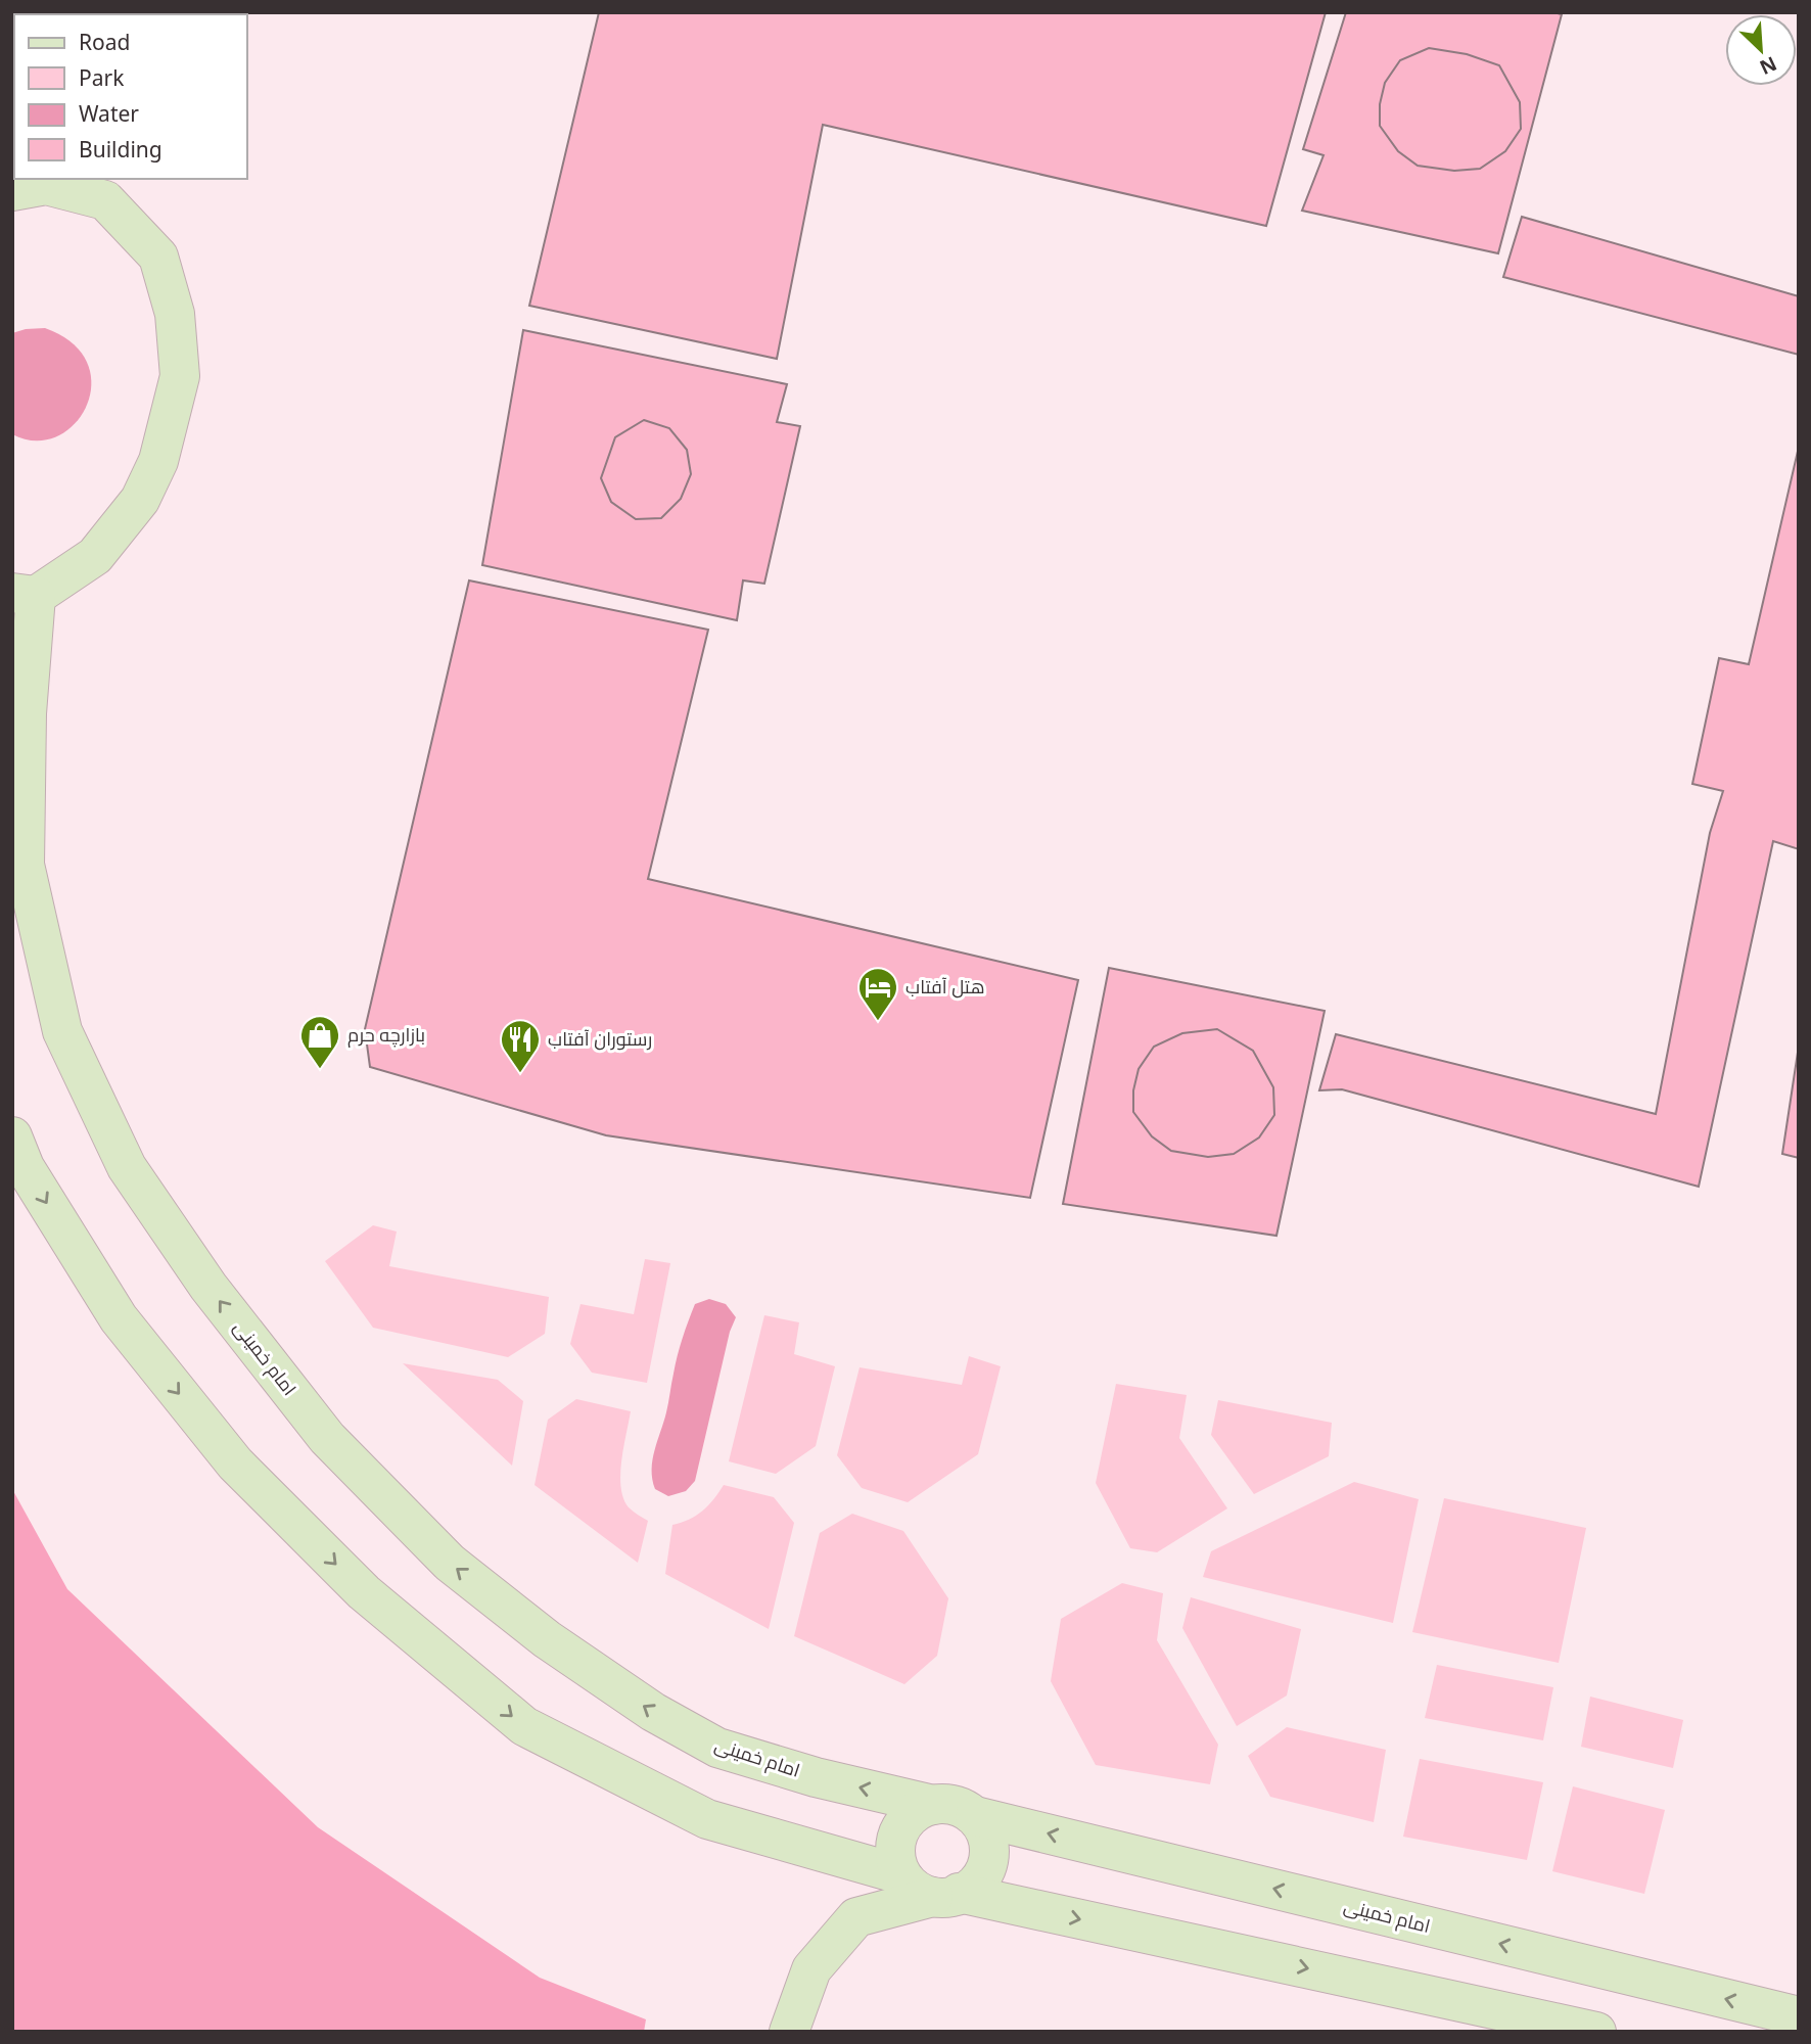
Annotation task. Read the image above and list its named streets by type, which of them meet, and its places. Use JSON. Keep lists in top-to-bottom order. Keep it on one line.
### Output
{"streets":{"street":["امام خمینی"]},"places":{"hotel":["هتل آفتاب"],"shop":["بازارچه حرم"],"restaurant":["رستوران آفتاب"]},"legend":["Road","Park","Water","Building"],"north":"bottom right"}
